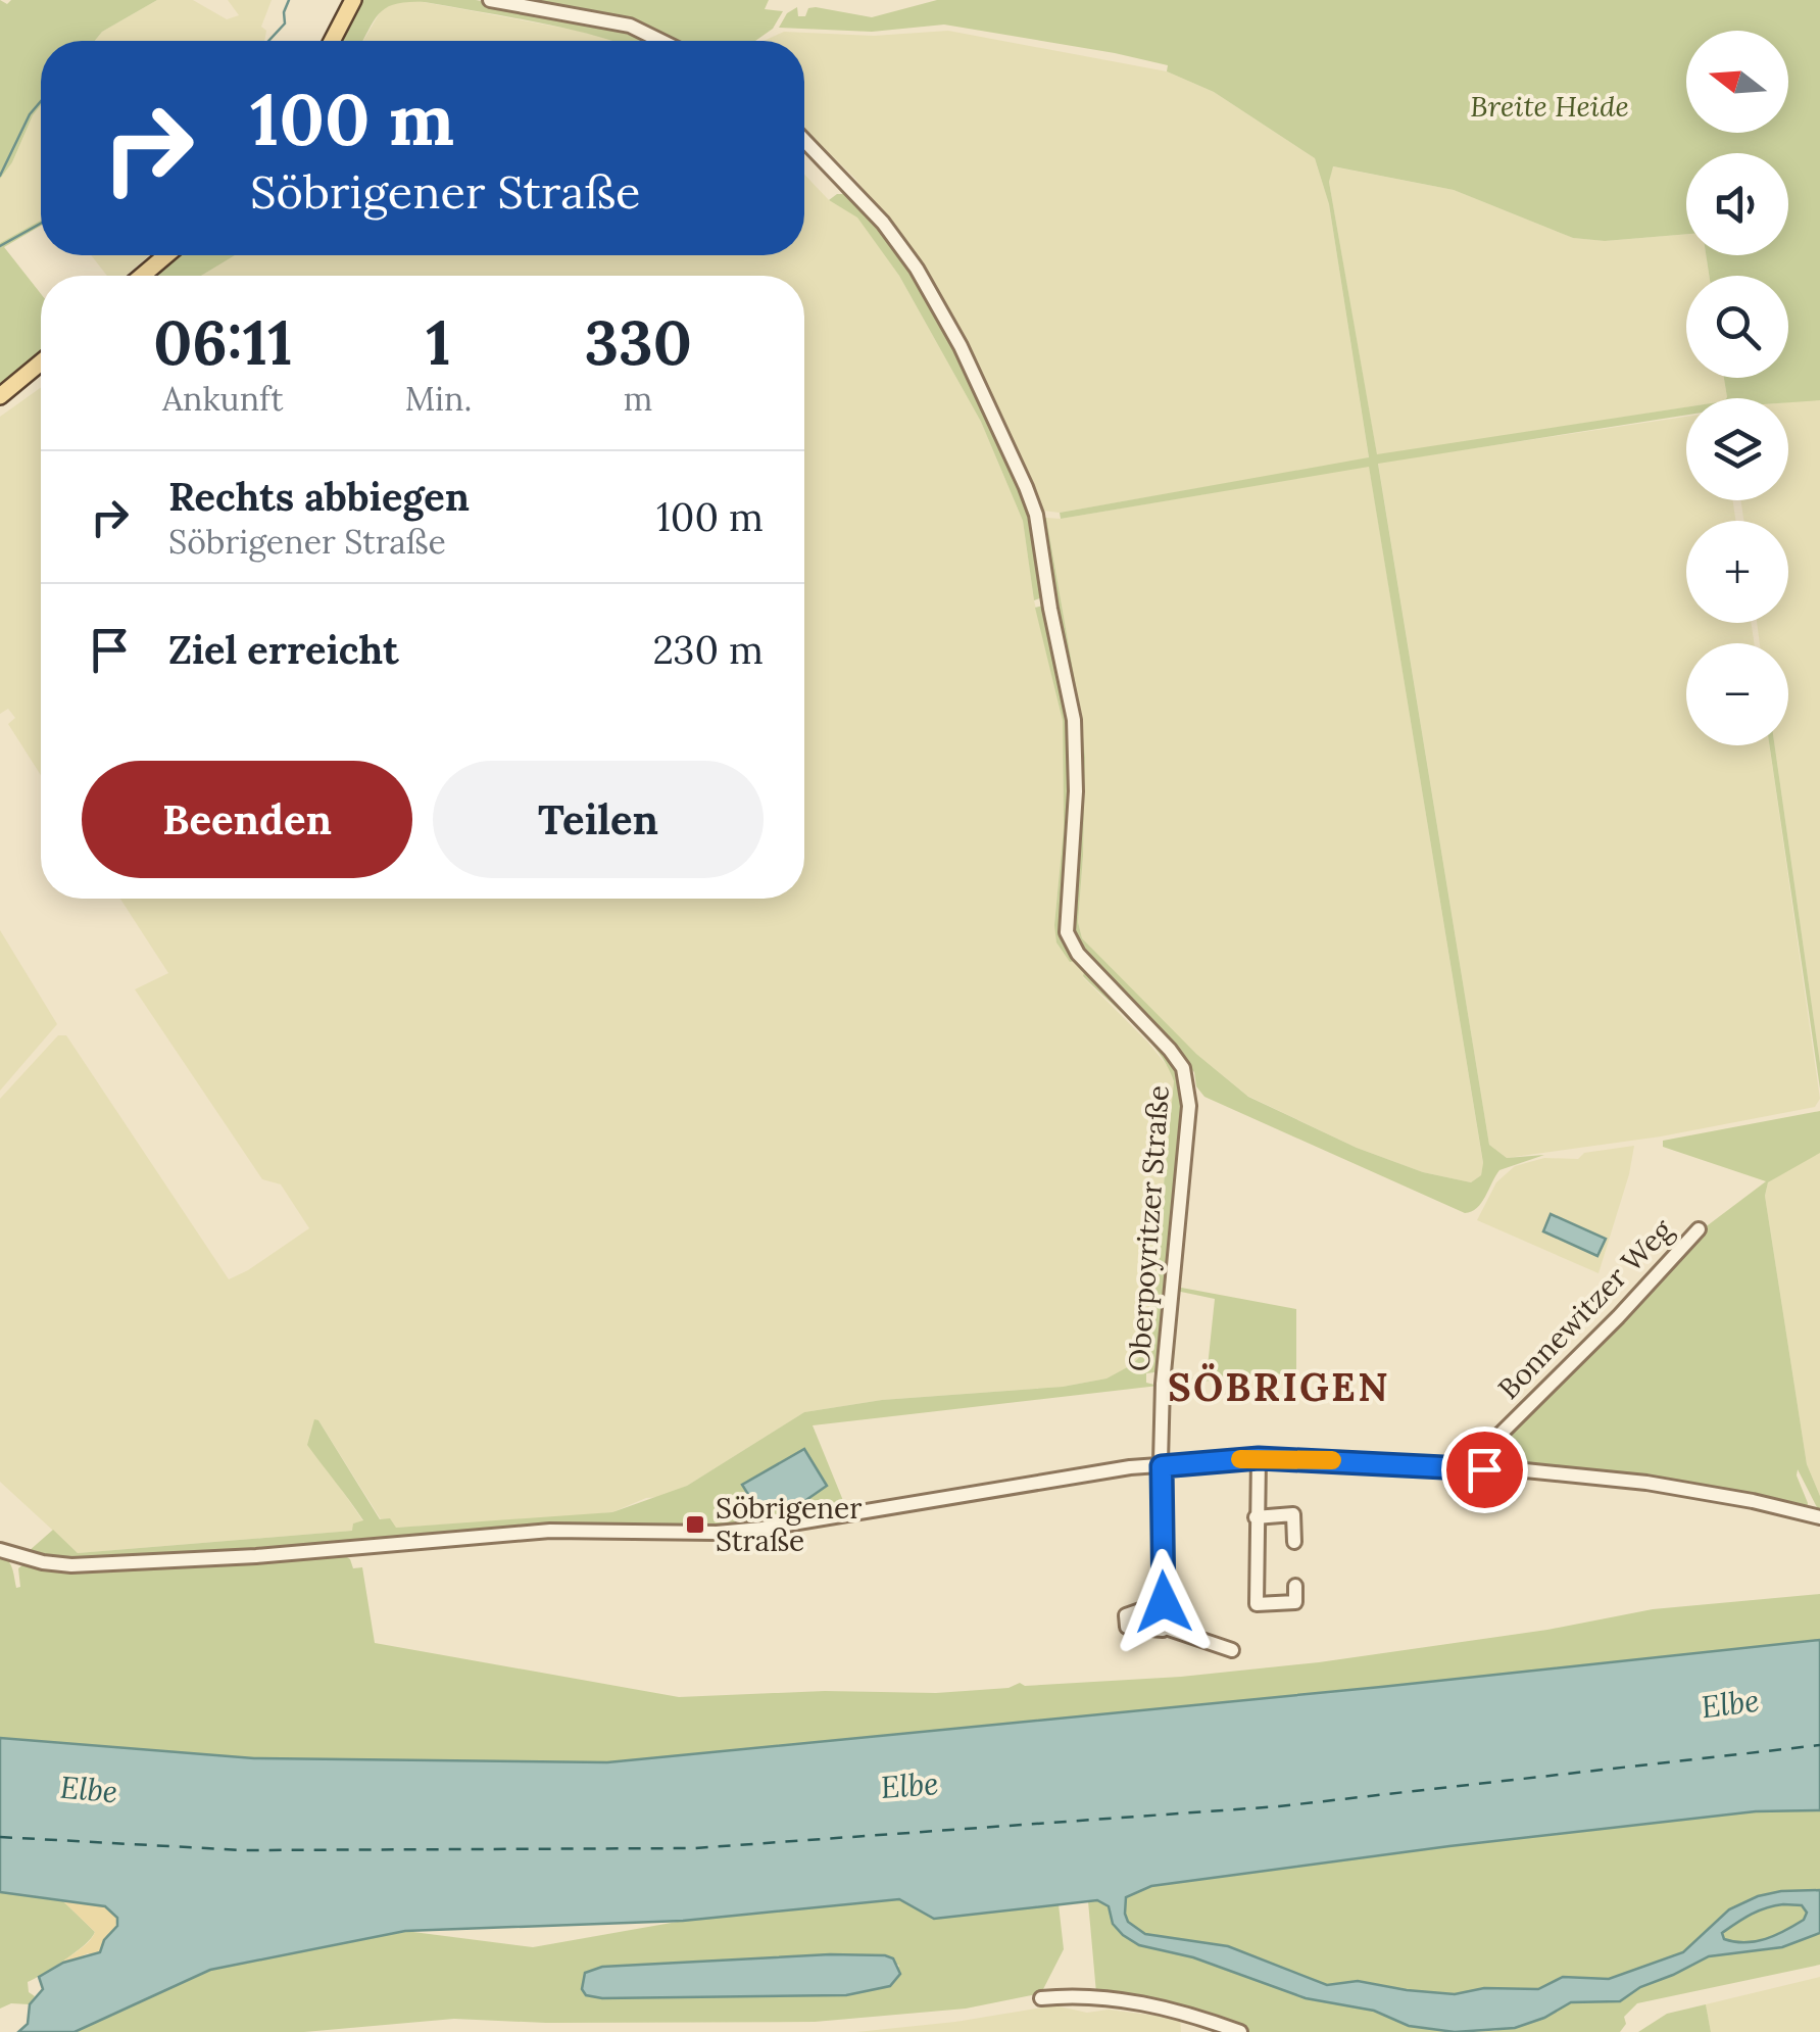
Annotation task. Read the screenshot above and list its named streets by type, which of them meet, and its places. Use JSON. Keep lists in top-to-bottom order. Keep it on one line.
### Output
{"streets":{"street":["Oberpoyritzer Straße","Bonnewitzer Weg"]},"districts":["SÖBRIGEN"],"water":["Elbe"],"parks":["Breite Heide"],"places":{"transit":["Söbrigener Straße"]},"north":"left","page":{"map_buttons":["+","−"],"turn":["100 m","Söbrigener Straße"],"eta":["06:11","Ankunft","1","Min.","330","m"],"list":[{"name":"Rechts abbiegen","note":"Söbrigener Straße","value":"100 m"},{"name":"Ziel erreicht","value":"230 m"}],"buttons":["Beenden","Teilen"]}}
